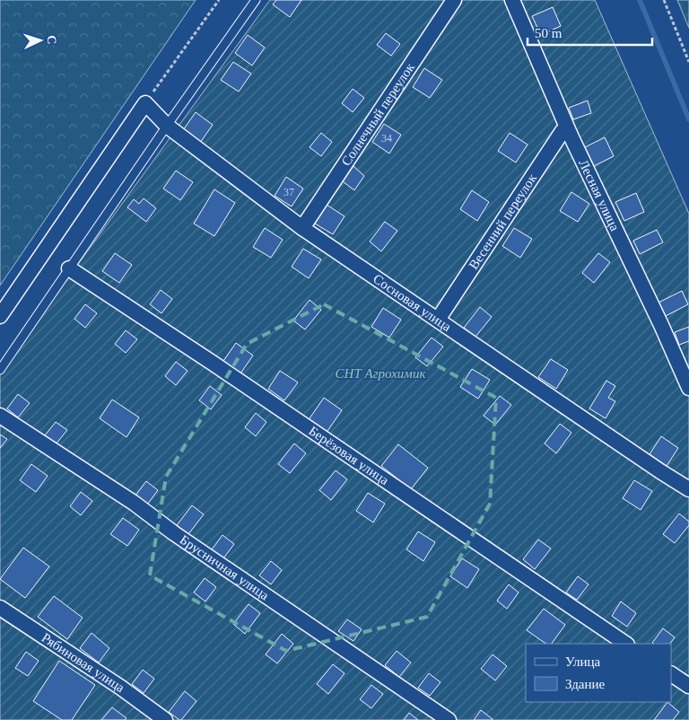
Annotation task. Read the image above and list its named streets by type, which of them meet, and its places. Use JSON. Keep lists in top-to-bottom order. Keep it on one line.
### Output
{"streets":{"street":["Солнечный переулок","Лесная улица","Весенний переулок","Сосновая улица","Берёзовая улица","Брусничная улица","Рябиновая улица"]},"crossings":[["Солнечный переулок","Сосновая улица"],["Лесная улица","Весенний переулок"],["Весенний переулок","Сосновая улица"]],"parks":["СНТ Агрохимик"],"house_numbers":["34","37"],"legend":["Улица","Здание"],"scale_bar":"50 m","north":"right"}
